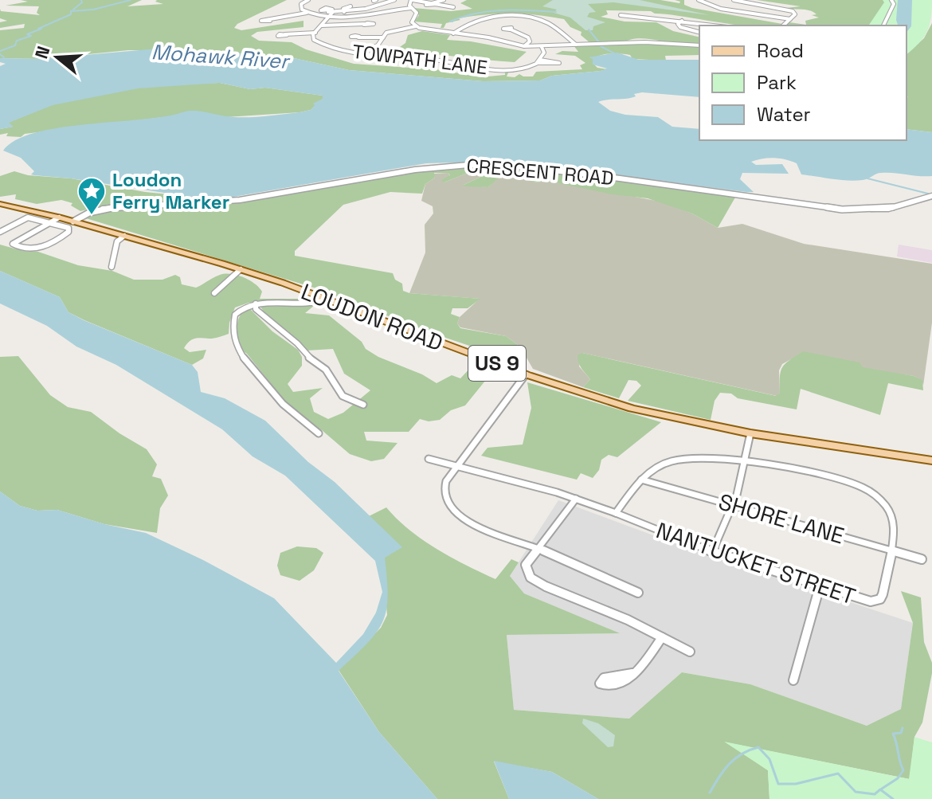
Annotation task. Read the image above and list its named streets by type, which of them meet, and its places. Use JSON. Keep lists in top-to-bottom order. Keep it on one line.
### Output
{"streets":{"main road":["LOUDON ROAD","US 9"],"street":["TOWPATH LANE","CRESCENT ROAD","SHORE LANE","NANTUCKET STREET"]},"crossings":[["CRESCENT ROAD","LOUDON ROAD"],["SHORE LANE","NANTUCKET STREET"]],"water":["Mohawk River"],"places":{"place":["Loudon Ferry Marker"]},"legend":["Road","Park","Water"],"north":"left"}
